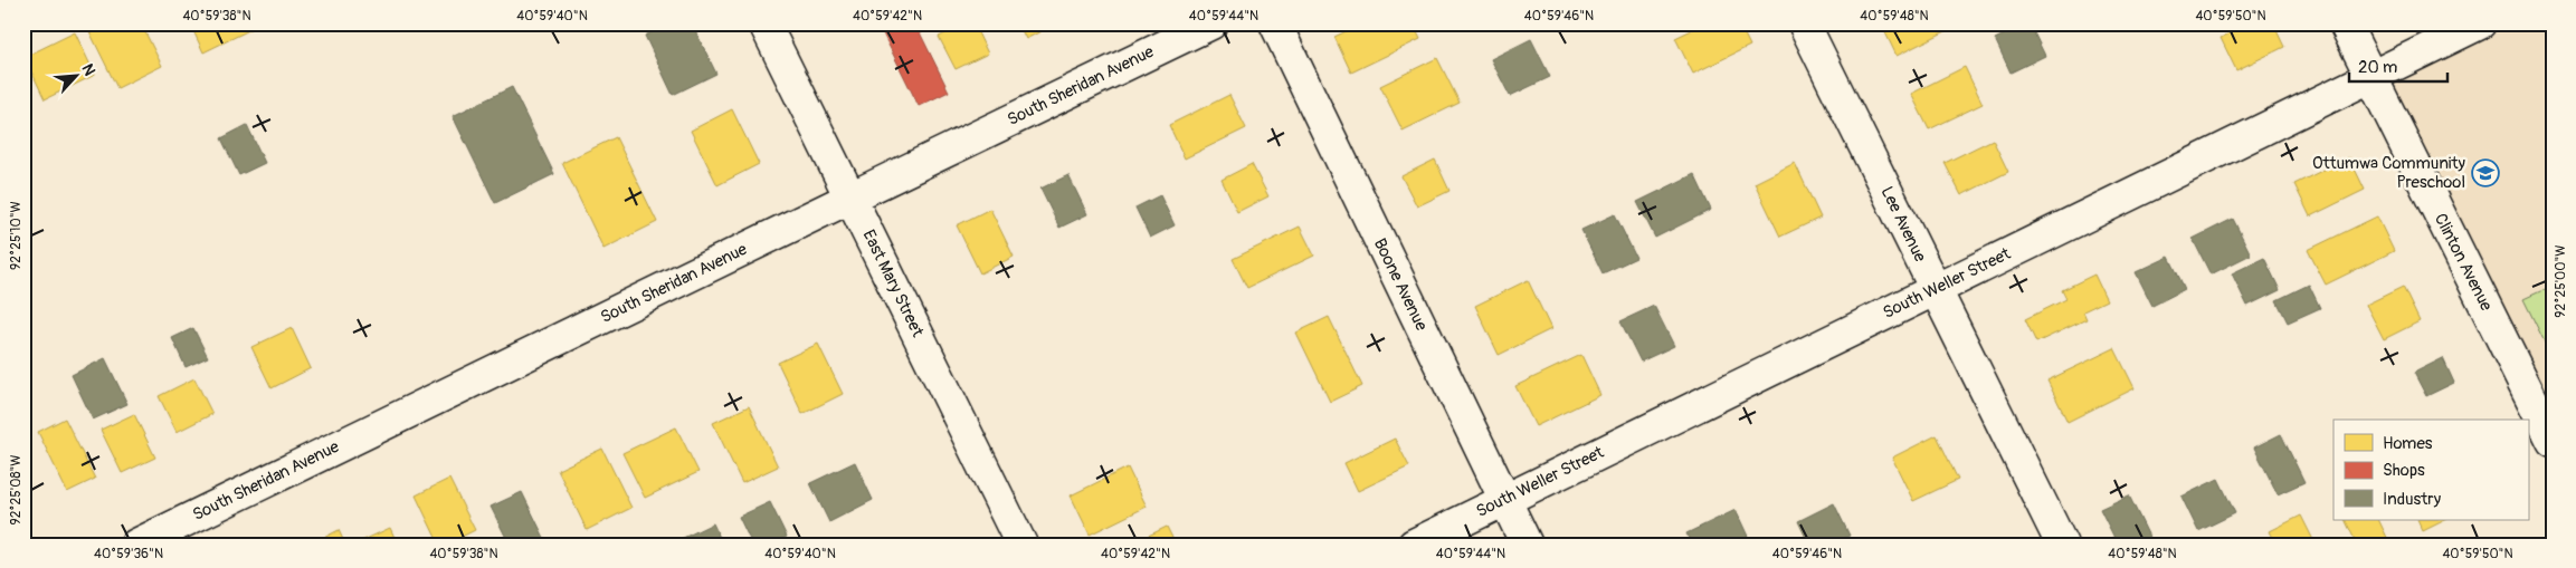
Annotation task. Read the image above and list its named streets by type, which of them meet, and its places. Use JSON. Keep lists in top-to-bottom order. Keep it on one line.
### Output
{"streets":{"street":["South Sheridan Avenue","Lee Avenue","Clinton Avenue","East Mary Street","South Weller Street","Boone Avenue"]},"crossings":[["South Sheridan Avenue","East Mary Street"],["Lee Avenue","South Weller Street"],["Clinton Avenue","South Weller Street"],["South Weller Street","Boone Avenue"]],"places":{"school or university":["Ottumwa Community Preschool"]},"legend":["Homes","Shops","Industry"],"scale_bar":"20 m","north":"top right","coordinates":["40°59'38\"N","40°59'40\"N","40°59'42\"N","40°59'44\"N","40°59'46\"N","40°59'48\"N","40°59'50\"N","92°25'10\"W","92°25'00\"W","92°25'08\"W","40°59'36\"N"]}
